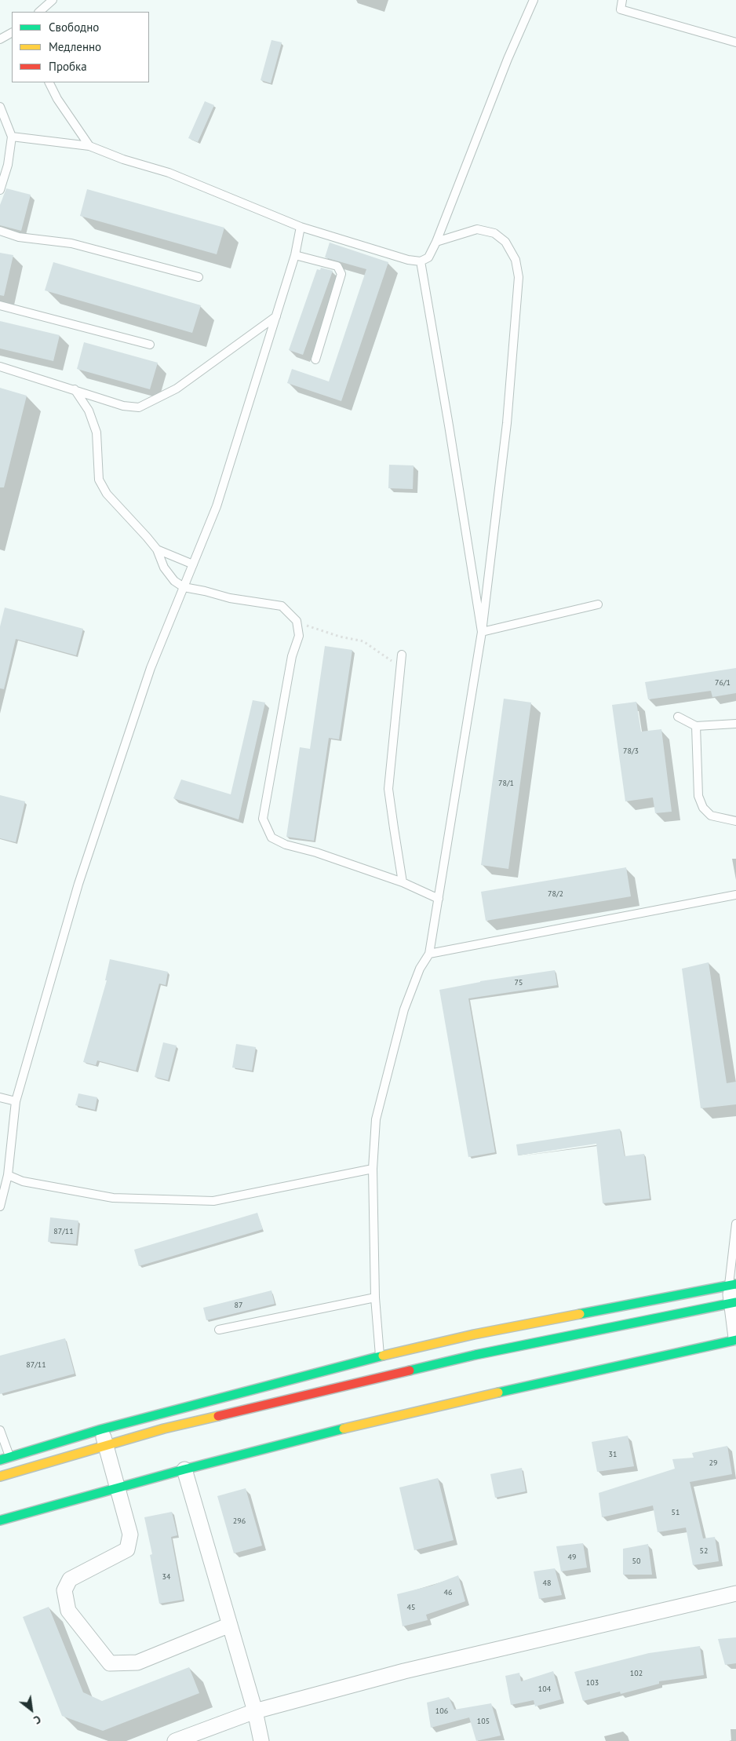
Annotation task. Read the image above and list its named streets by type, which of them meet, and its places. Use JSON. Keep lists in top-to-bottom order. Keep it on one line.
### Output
{"house_numbers":["76/1","78/3","78/1","78/2","75","87/11","87","87/11","31","29","51","296","52","49","50","34","48","46","45","102","103","104","106","105"],"legend":["Свободно","Медленно","Пробка"],"north":"bottom right"}
